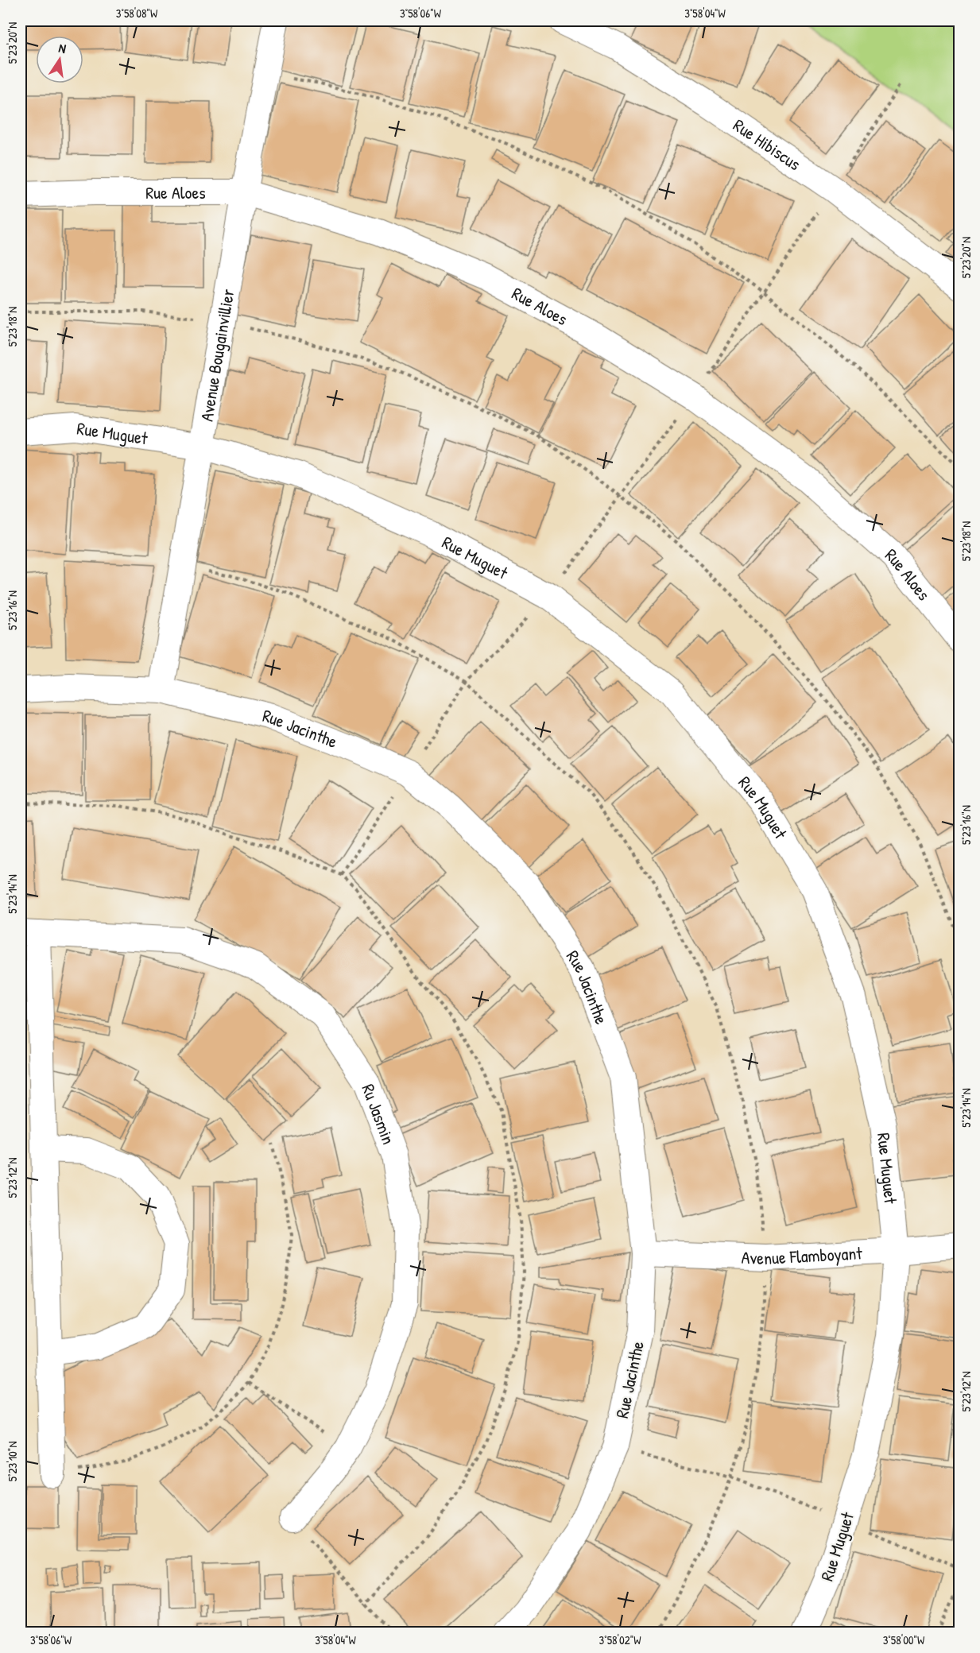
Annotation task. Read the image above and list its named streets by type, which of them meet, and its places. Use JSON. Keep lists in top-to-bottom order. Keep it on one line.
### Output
{"streets":{"street":["Rue Hibiscus","Rue Aloes","Avenue Bougainvillier","Rue Muguet","Rue Jacinthe","Ru Jasmin","Avenue Flamboyant"]},"crossings":[["Rue Aloes","Avenue Bougainvillier"],["Avenue Bougainvillier","Rue Muguet"],["Avenue Bougainvillier","Rue Jacinthe"],["Rue Muguet","Avenue Flamboyant"],["Rue Jacinthe","Avenue Flamboyant"]],"north":"top","coordinates":["3°58'08\"W","3°58'06\"W","3°58'04\"W","5°23'20\"N","5°23'18\"N","5°23'16\"N","5°23'14\"N","5°23'12\"N","5°23'10\"N","3°58'02\"W","3°58'00\"W"]}
